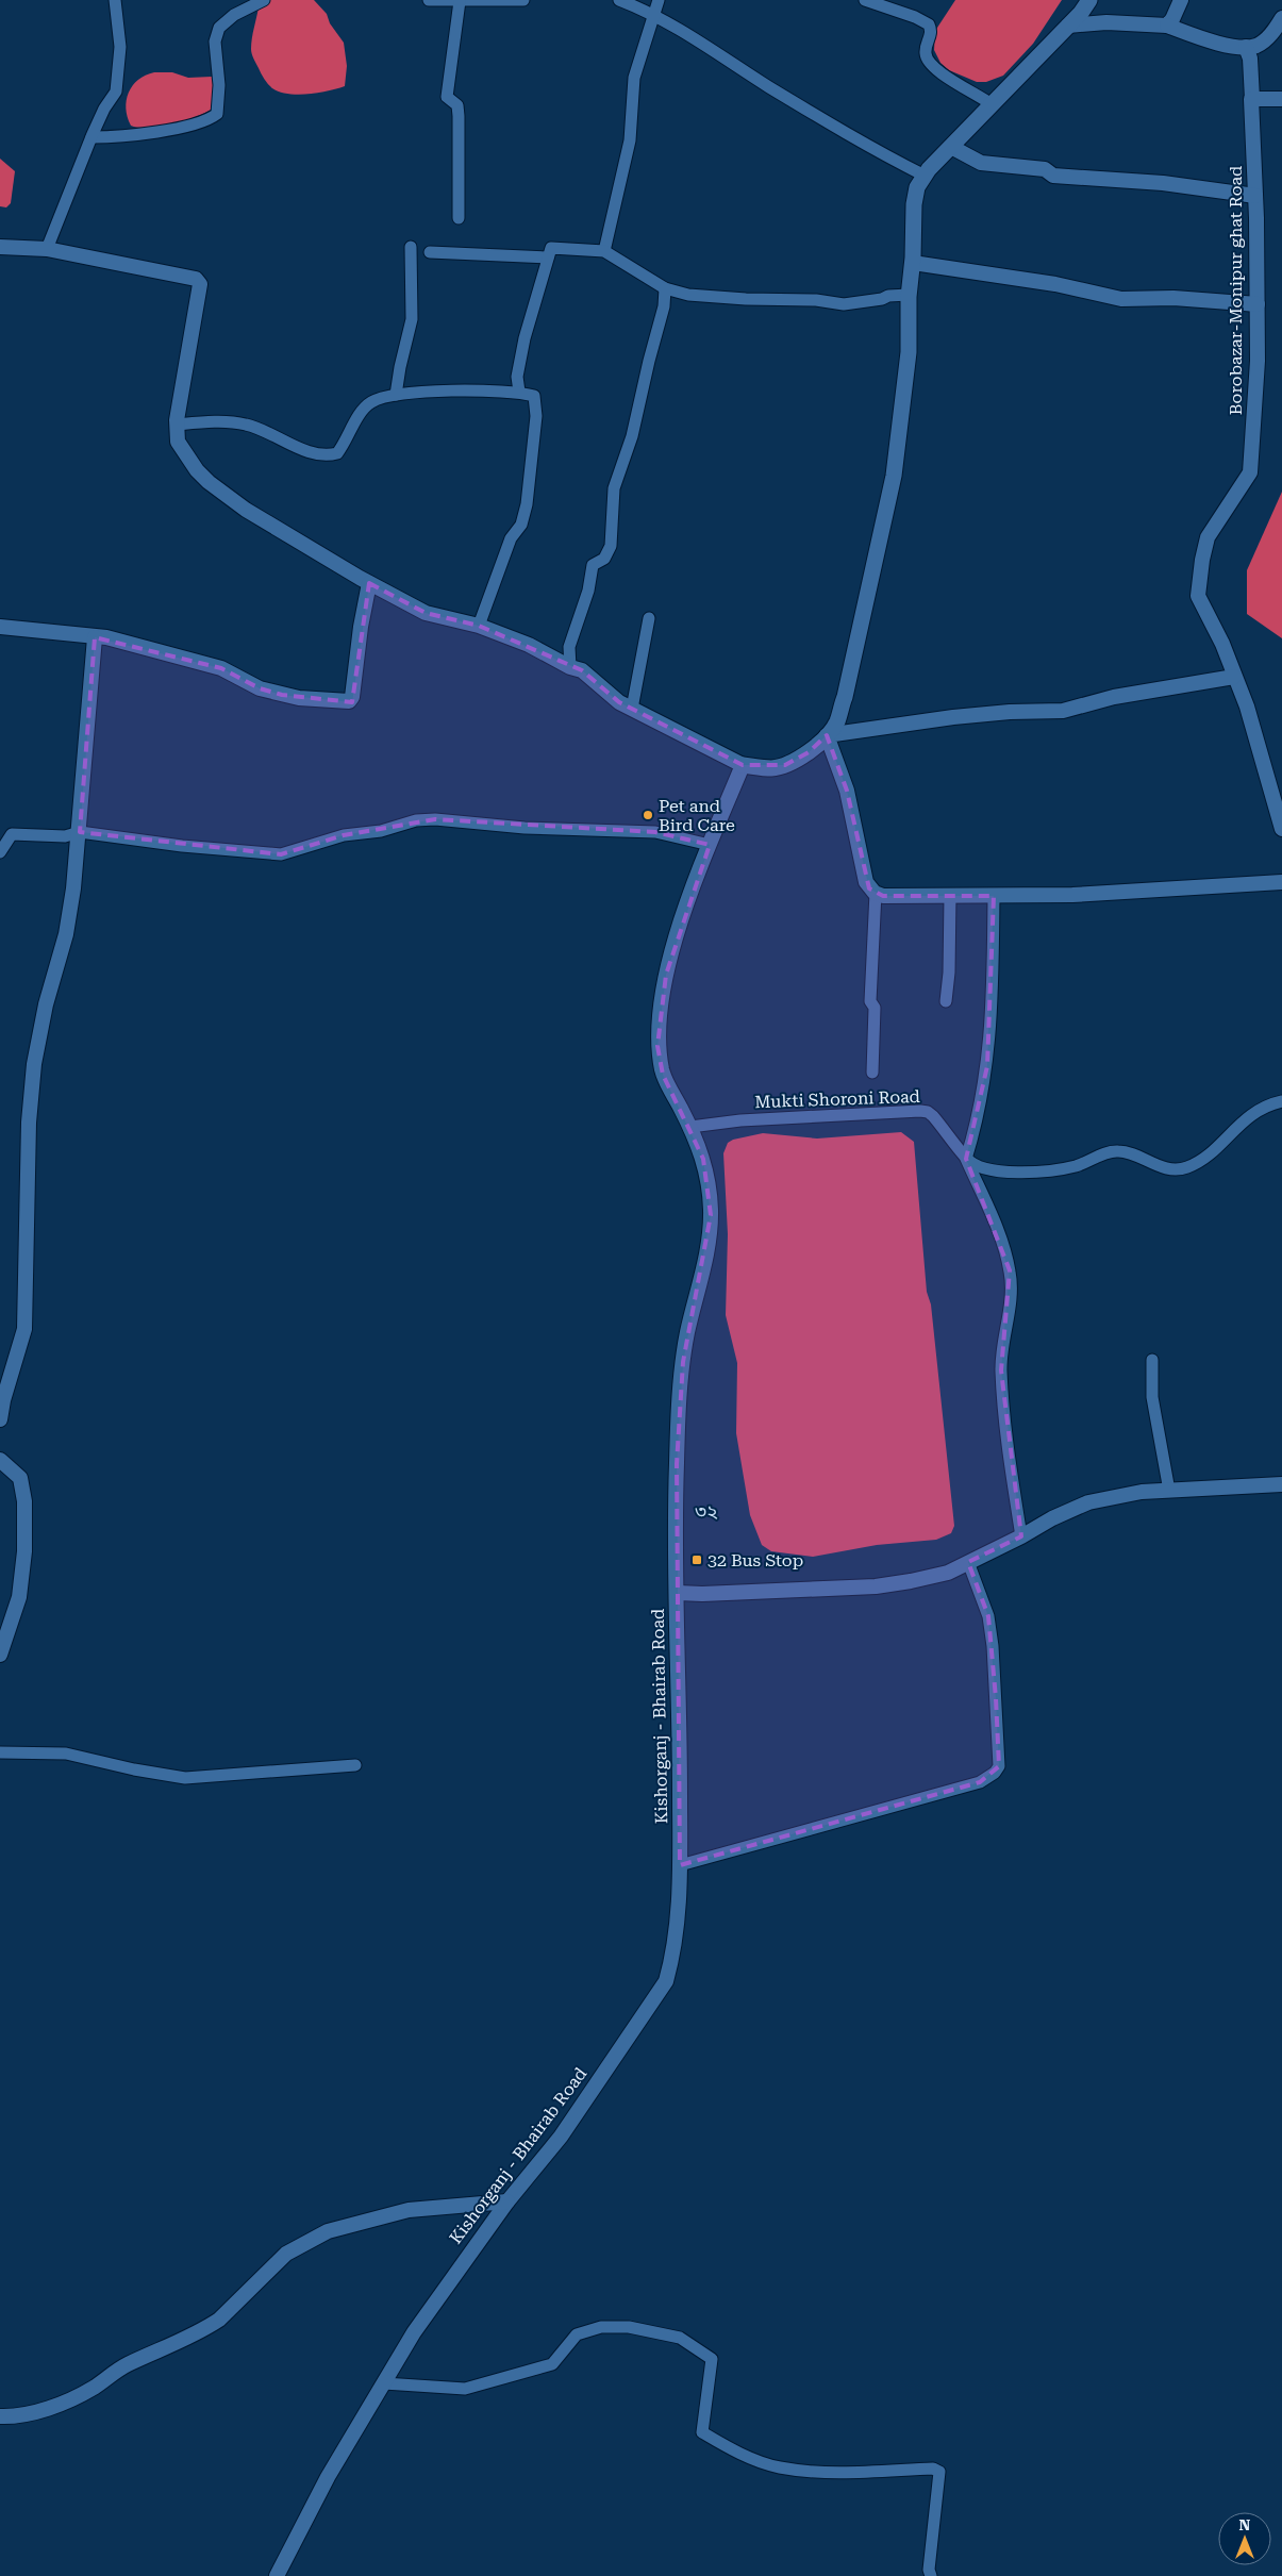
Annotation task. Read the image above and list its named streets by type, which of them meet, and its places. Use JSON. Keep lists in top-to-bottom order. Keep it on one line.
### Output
{"streets":{"street":["Borobazar-Monipur ghat Road","Mukti Shoroni Road","Kishorganj - Bhairab Road"]},"crossings":[["Mukti Shoroni Road","Kishorganj - Bhairab Road"]],"districts":["৩২"],"places":{"other":["Pet and Bird Care"],"transit":["32 Bus Stop"]},"north":"top"}
